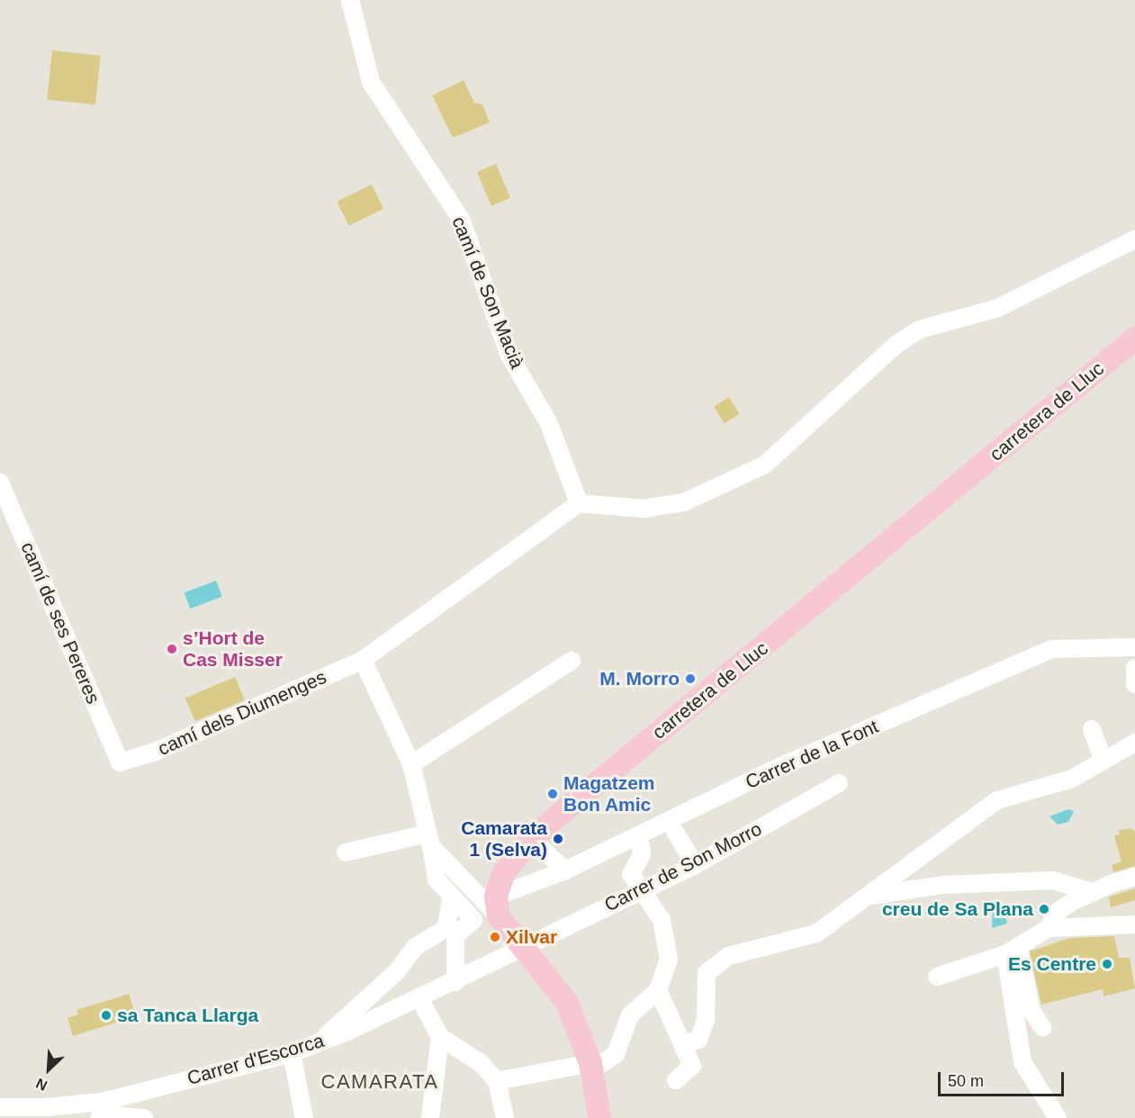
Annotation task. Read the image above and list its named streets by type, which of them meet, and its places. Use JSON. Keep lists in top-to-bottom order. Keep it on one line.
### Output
{"streets":{"main road":["carretera de Lluc"],"street":["camí de Son Macià","camí de ses Pereres","camí dels Diumenges","Carrer de la Font","Carrer de Son Morro","Carrer d'Escorca"]},"crossings":[["camí de Son Macià","camí dels Diumenges"],["carretera de Lluc","Carrer de la Font"],["camí de ses Pereres","camí dels Diumenges"],["Carrer de Son Morro","Carrer d'Escorca"]],"districts":["CAMARATA"],"places":["s’Hort de Cas Misser","M. Morro","Magatzem Bon Amic","Camarata 1 (Selva)","creu de Sa Plana","Xilvar","Es Centre","sa Tanca Llarga"],"scale_bar":"50 m","north":"bottom left"}
